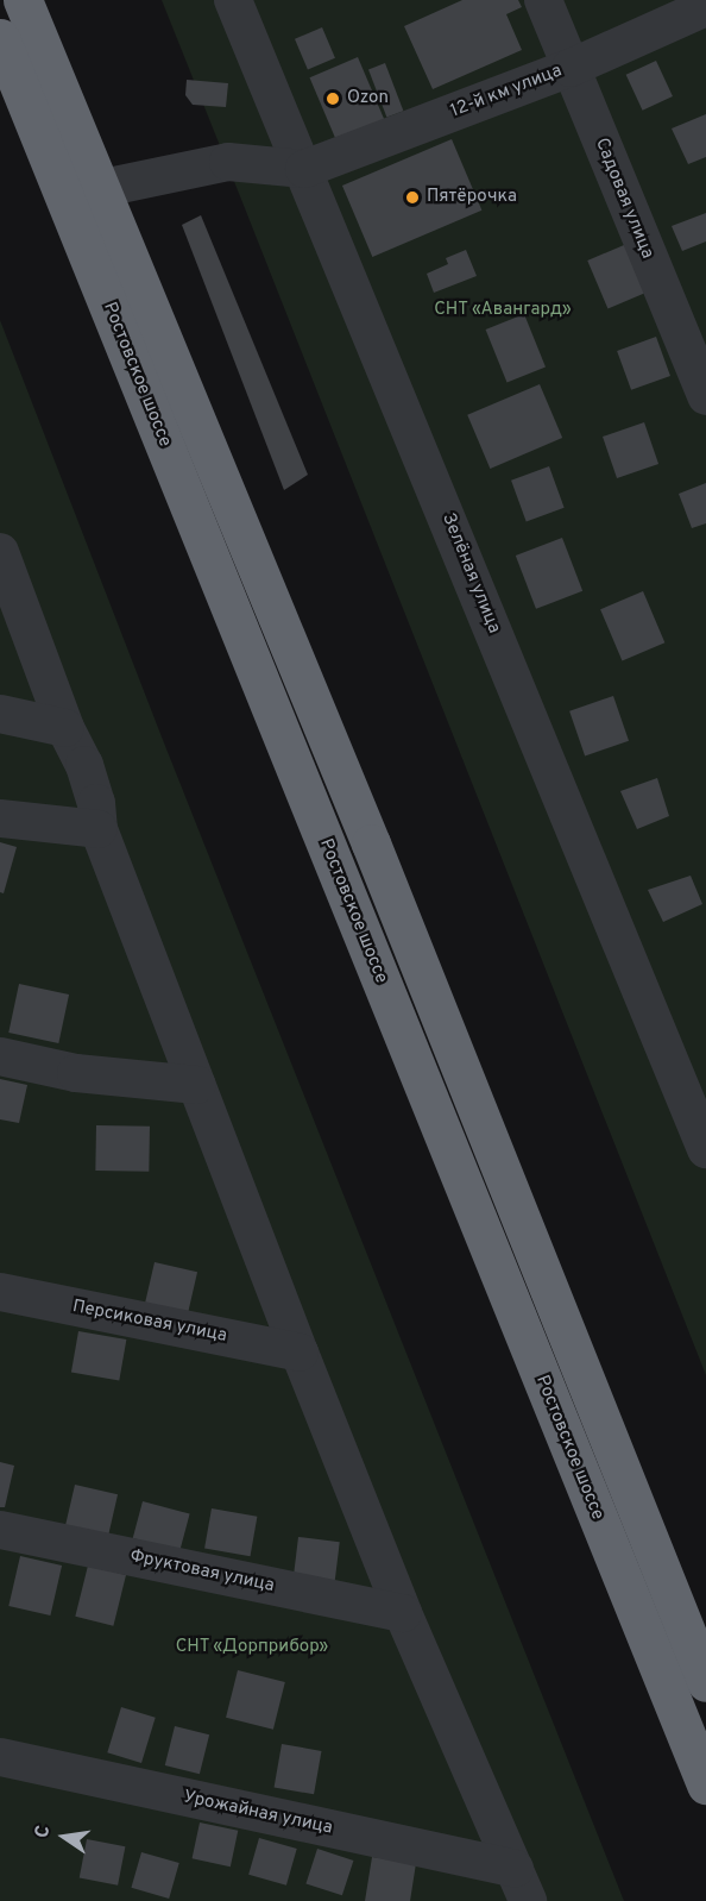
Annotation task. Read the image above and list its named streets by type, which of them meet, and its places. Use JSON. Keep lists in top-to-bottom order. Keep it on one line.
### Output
{"streets":{"highway":["Ростовское шоссе"],"street":["12-й км улица","Садовая улица","Зелёная улица","Персиковая улица","Фруктовая улица","Урожайная улица"]},"crossings":[["12-й км улица","Садовая улица"],["12-й км улица","Зелёная улица"]],"parks":["СНТ «Авангард»","СНТ «Дорприбор»"],"places":["Ozon","Пятёрочка"],"north":"left"}
